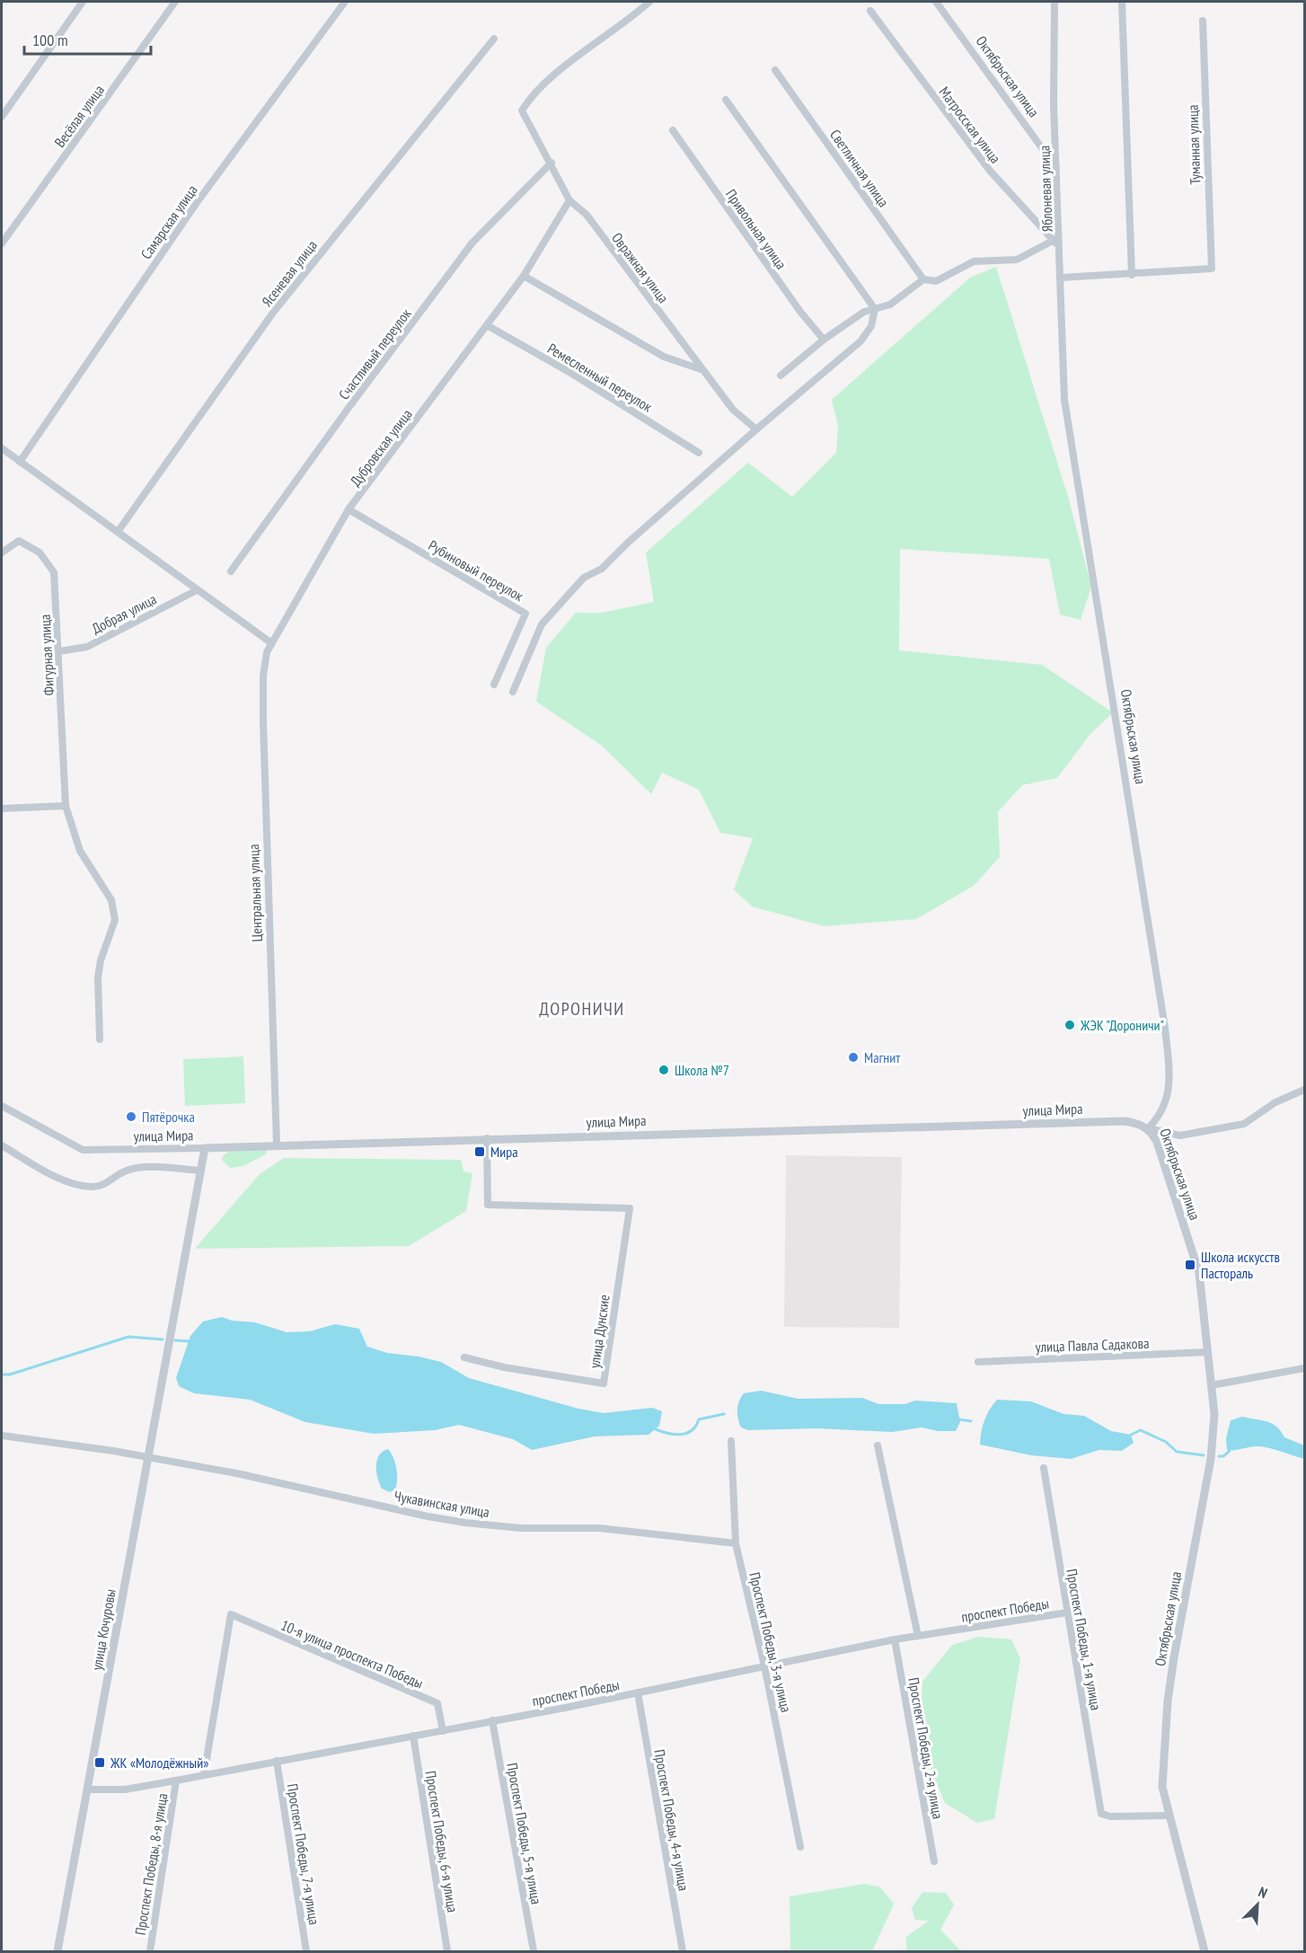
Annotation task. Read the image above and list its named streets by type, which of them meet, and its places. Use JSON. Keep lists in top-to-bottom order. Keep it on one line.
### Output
{"streets":{"street":["Октябрьская улица","Весёлая улица","Матросская улица","Туманная улица","Светличная улица","Яблоневая улица","Самарская улица","Привольная улица","Овражная улица","Ясеневая улица","Счастливый переулок","Ремесленный переулок","Дубровская улица","Рубиновый переулок","Добрая улица","Фигурная улица","Центральная улица","улица Мира","улица Дунские","улица Павла Садакова","Чукавинская улица","проспект Победы","улица Кочуровы","Проспект Победы, 1-я улица","Проспект Победы, 3-я улица","10-я улица проспекта Победы","Проспект Победы, 2-я улица","Проспект Победы, 4-я улица","Проспект Победы, 5-я улица","Проспект Победы, 6-я улица","Проспект Победы, 7-я улица","Проспект Победы, 8-я улица"]},"crossings":[["Октябрьская улица","Яблоневая улица"],["Октябрьская улица","улица Мира"],["Октябрьская улица","улица Павла Садакова"],["Октябрьская улица","Проспект Победы, 1-я улица"],["Матросская улица","Яблоневая улица"],["Овражная улица","Счастливый переулок"],["Овражная улица","Дубровская улица"],["Ремесленный переулок","Дубровская улица"],["Дубровская улица","Рубиновый переулок"],["Дубровская улица","Центральная улица"],["Добрая улица","Фигурная улица"],["Центральная улица","улица Мира"],["улица Мира","улица Дунские"],["улица Мира","улица Кочуровы"],["Чукавинская улица","улица Кочуровы"],["Чукавинская улица","Проспект Победы, 3-я улица"],["проспект Победы","улица Кочуровы"],["проспект Победы","Проспект Победы, 1-я улица"],["проспект Победы","Проспект Победы, 3-я улица"],["проспект Победы","10-я улица проспекта Победы"],["проспект Победы","Проспект Победы, 2-я улица"],["проспект Победы","Проспект Победы, 4-я улица"],["проспект Победы","Проспект Победы, 5-я улица"],["проспект Победы","Проспект Победы, 6-я улица"],["проспект Победы","Проспект Победы, 7-я улица"],["проспект Победы","Проспект Победы, 8-я улица"]],"districts":["ДОРОНИЧИ"],"places":{"other":["ЖЭК \"Дороничи\"","Магнит","Школа №7","Пятёрочка"],"transit":["Мира","Школа искусств Пастораль","ЖК «Молодёжный»"]},"scale_bar":"100 m","north":"top right"}
